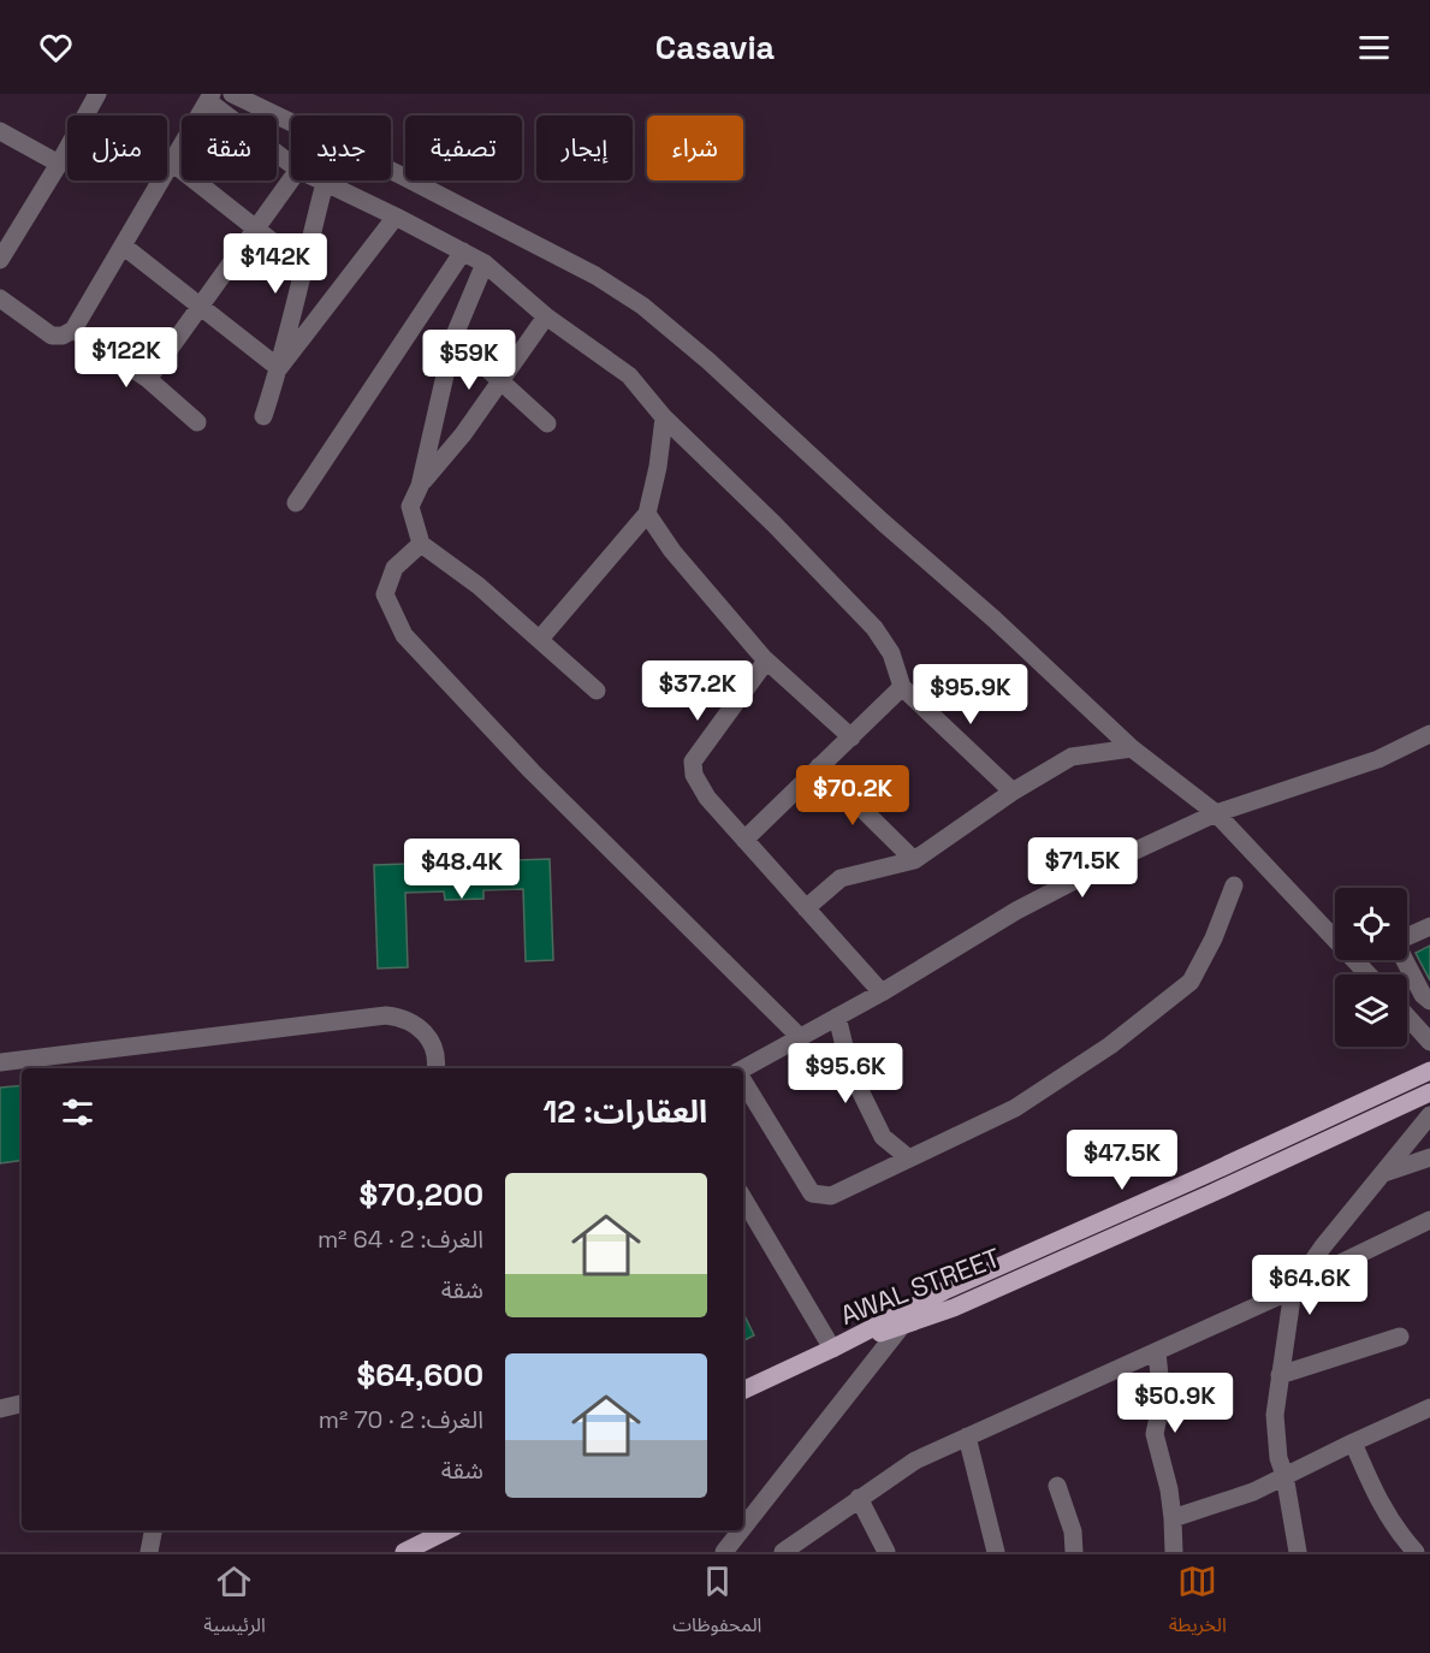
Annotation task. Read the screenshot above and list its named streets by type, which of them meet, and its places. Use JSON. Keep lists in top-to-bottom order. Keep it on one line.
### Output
{"streets":{"main road":["AWAL STREET"]},"page":{"header":"Casavia","chip":["شراء","إيجار","تصفية","جديد","شقة","منزل"],"price":["$142K","$122K","$59K","$37.2K","$95.9K","$70.2K","$71.5K","$48.4K","$95.6K","$47.5K","$64.6K","$50.9K"],"heading":"العقارات: 12","list":[{"name":"$70,200","note":"الغرف: 2 · 64 m² · شقة"},{"name":"$64,600","note":"الغرف: 2 · 70 m² · شقة"}],"tabs":["الخريطة","المحفوظات","الرئيسية"]}}
